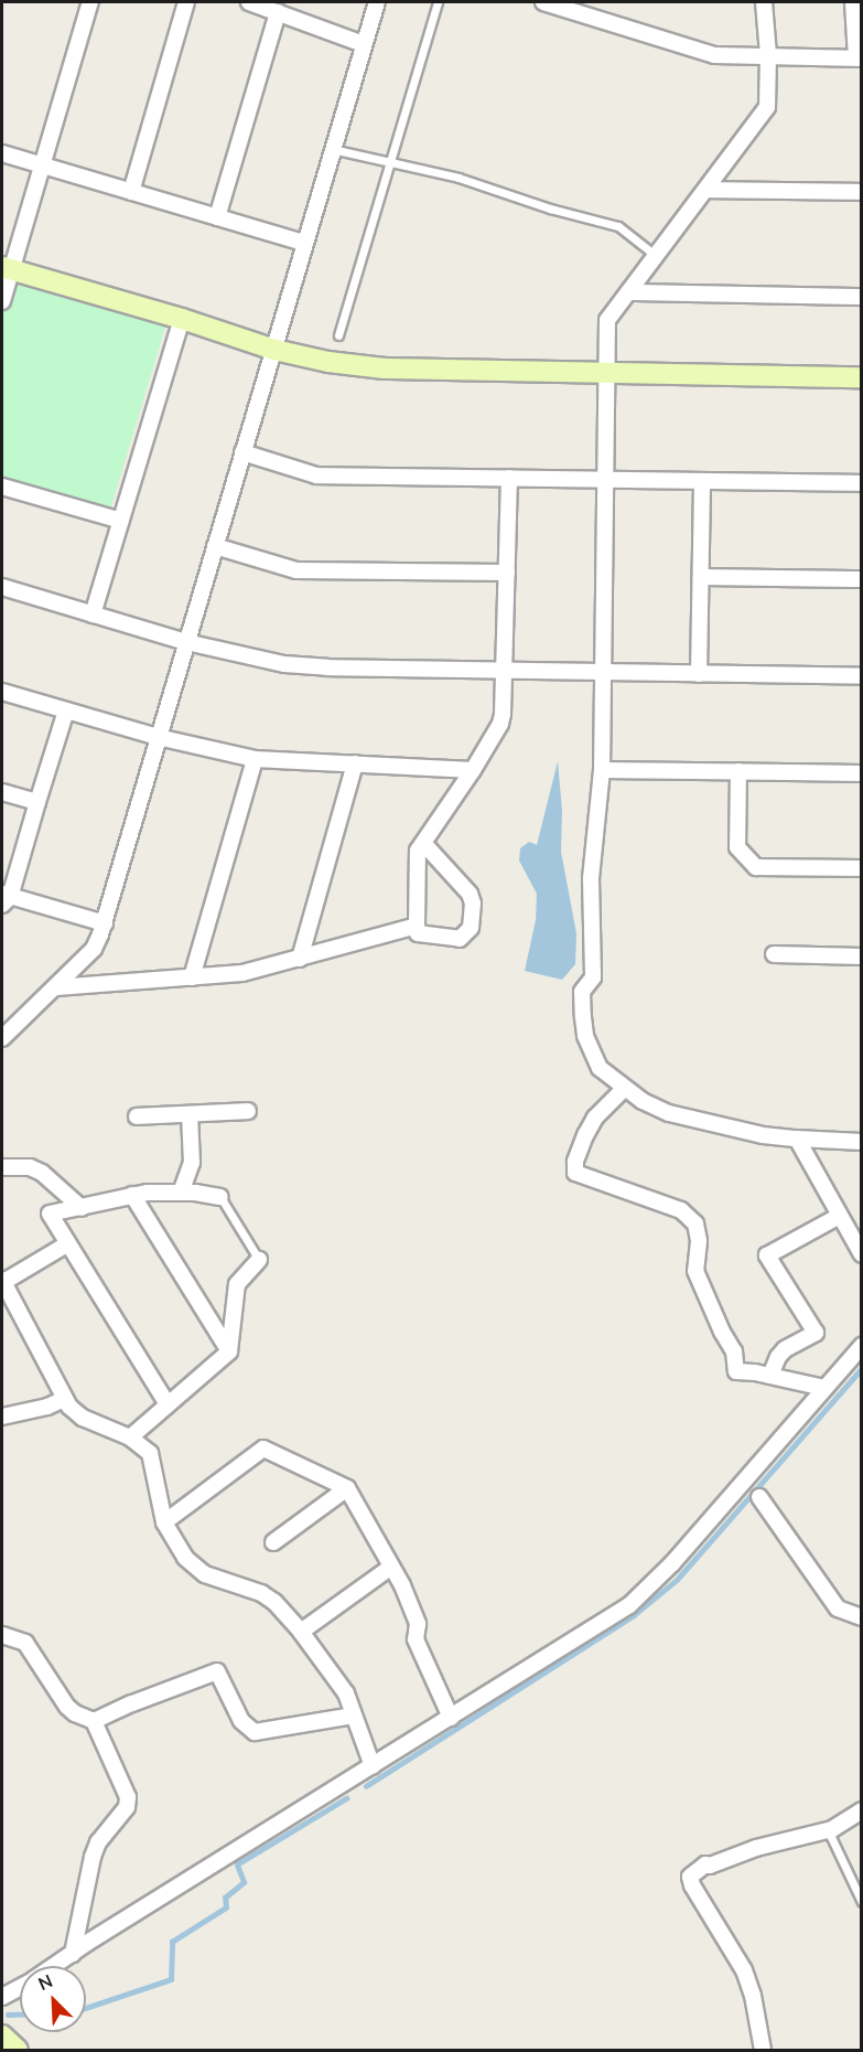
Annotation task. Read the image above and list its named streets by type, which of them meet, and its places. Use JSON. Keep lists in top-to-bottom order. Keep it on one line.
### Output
{"north":"top left"}
